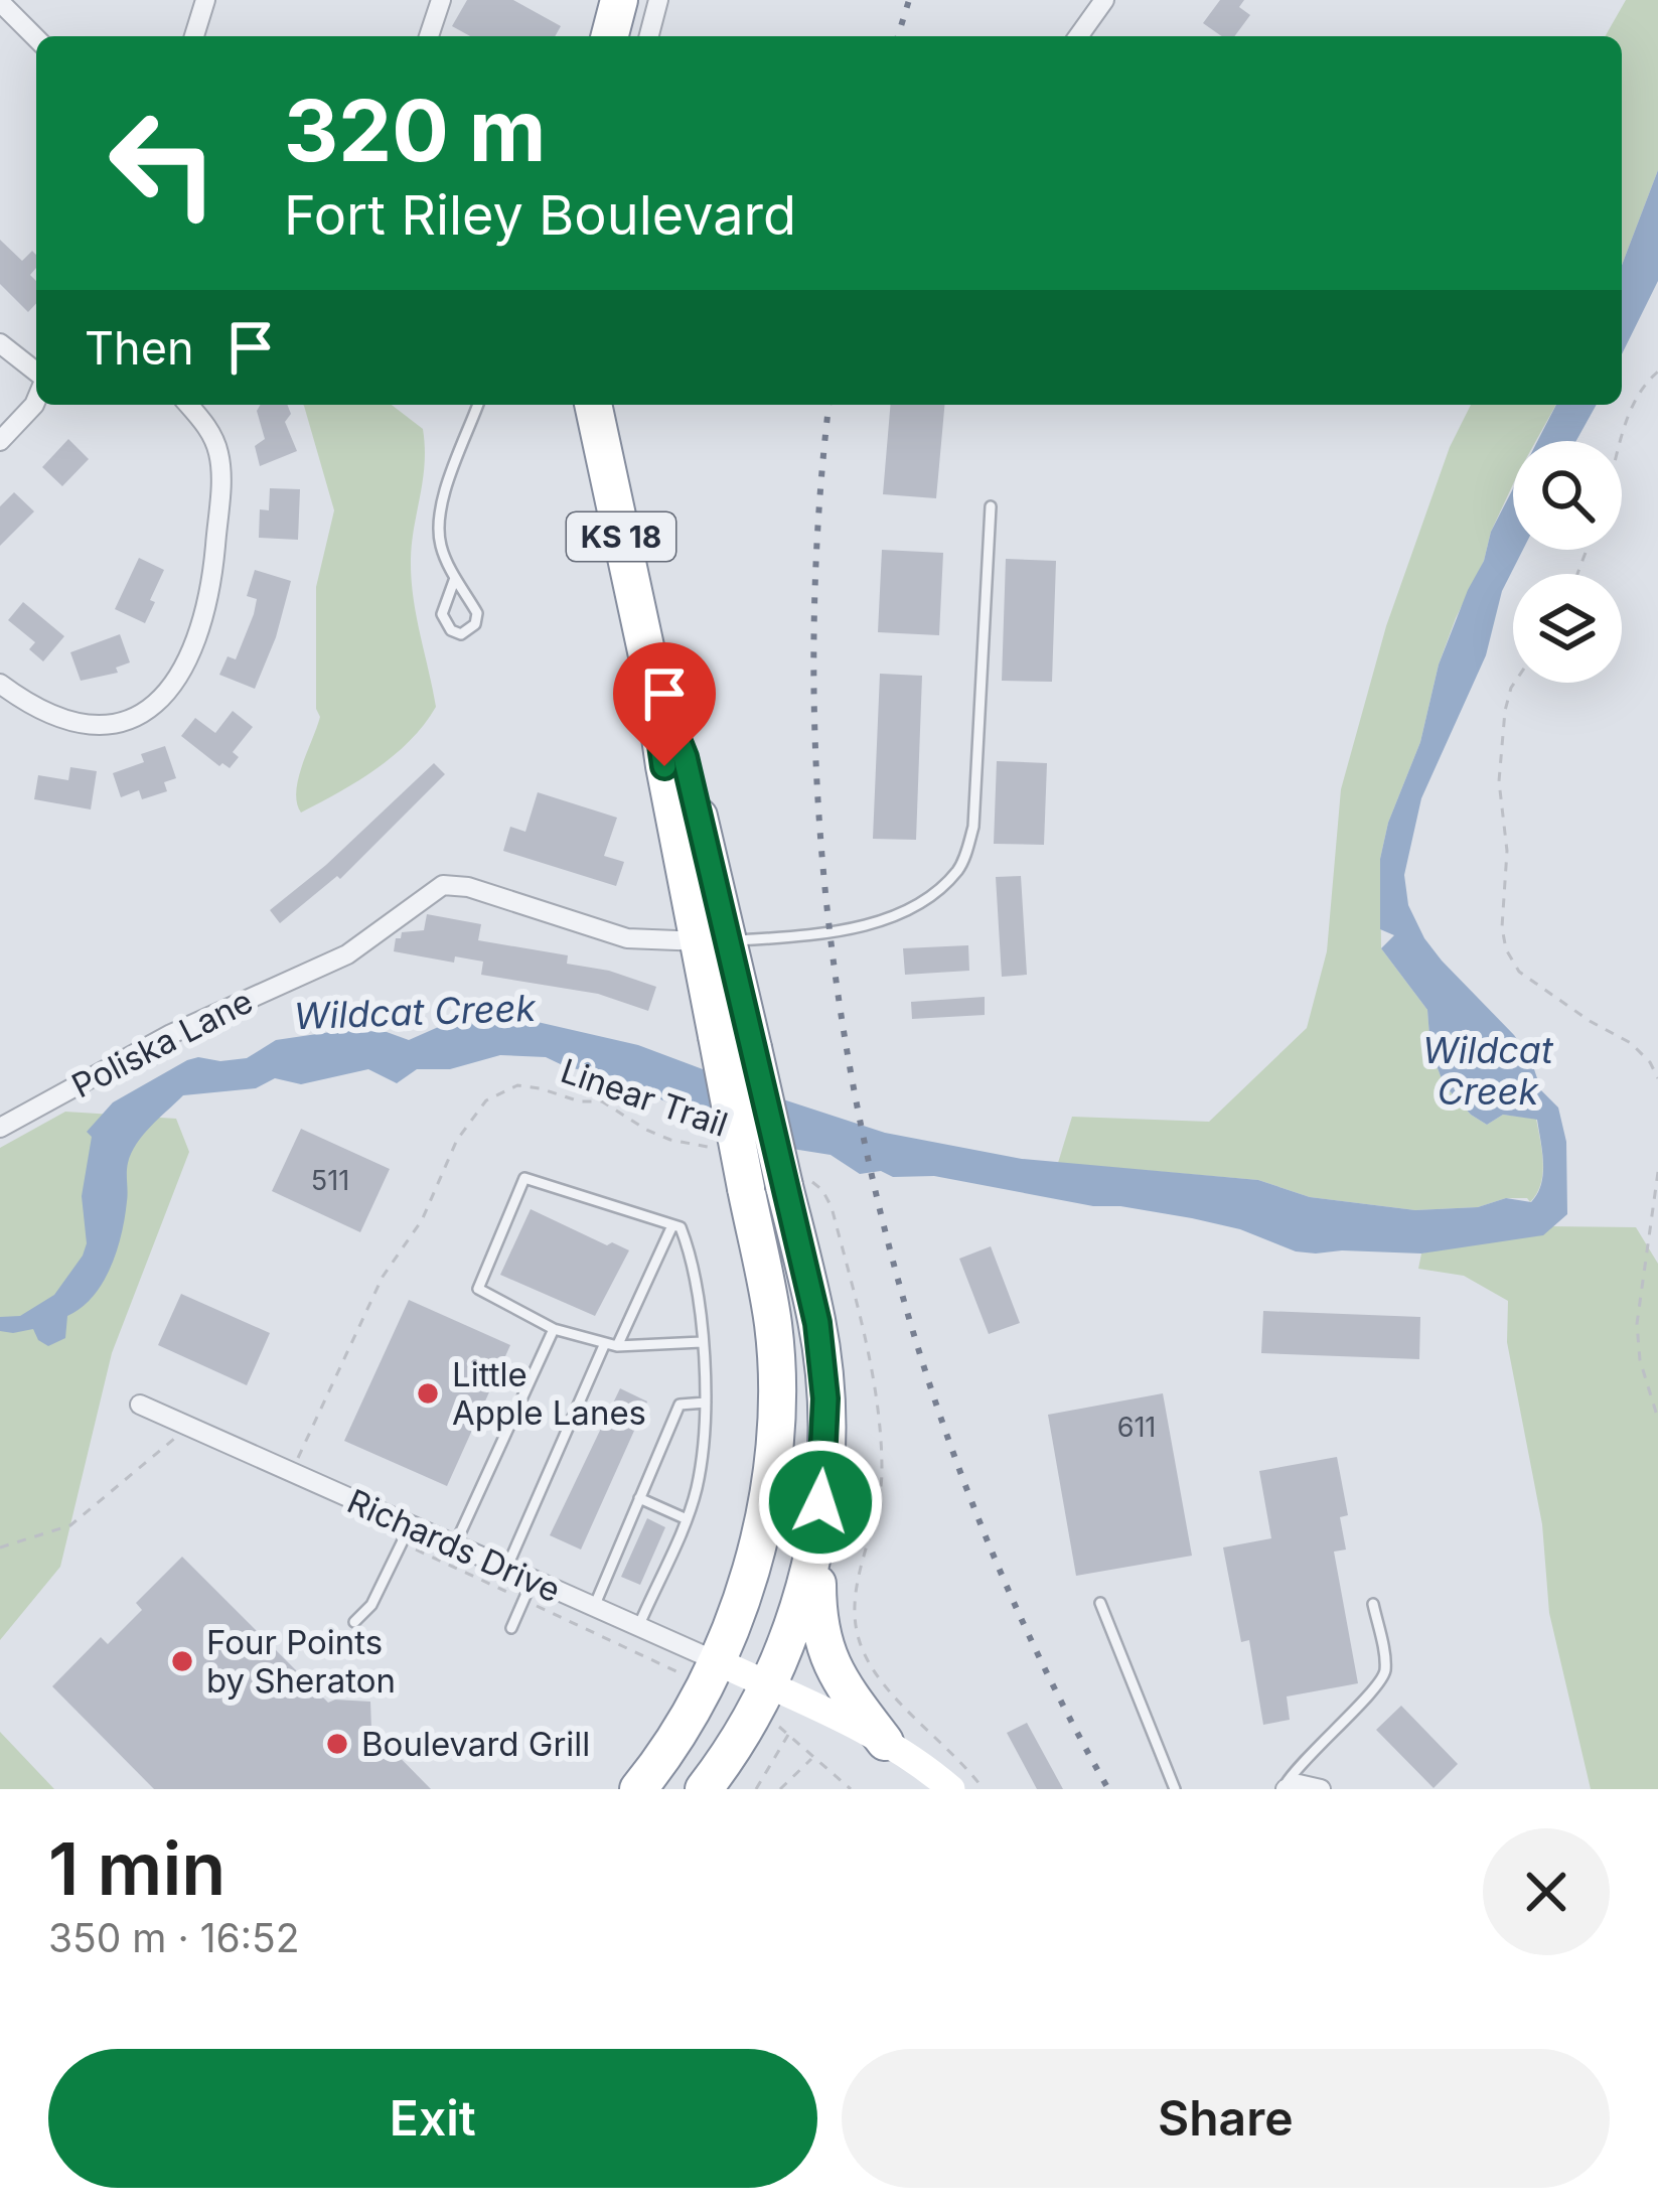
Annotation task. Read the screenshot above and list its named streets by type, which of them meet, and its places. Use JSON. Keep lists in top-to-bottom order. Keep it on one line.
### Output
{"streets":{"highway":["KS 18"],"street":["Poliska Lane","Richards Drive"],"path":["Linear Trail"]},"crossings":[["KS 18","Poliska Lane"],["KS 18","Richards Drive"],["Linear Trail","Richards Drive"]],"water":["Wildcat Creek"],"places":["Little Apple Lanes","Four Points by Sheraton","Boulevard Grill"],"house_numbers":["511","611"],"page":{"turn":["320 m","Fort Riley Boulevard"],"then":"Then","heading":["1 min","350 m · 16:52"],"buttons":["Exit","Share"]}}
